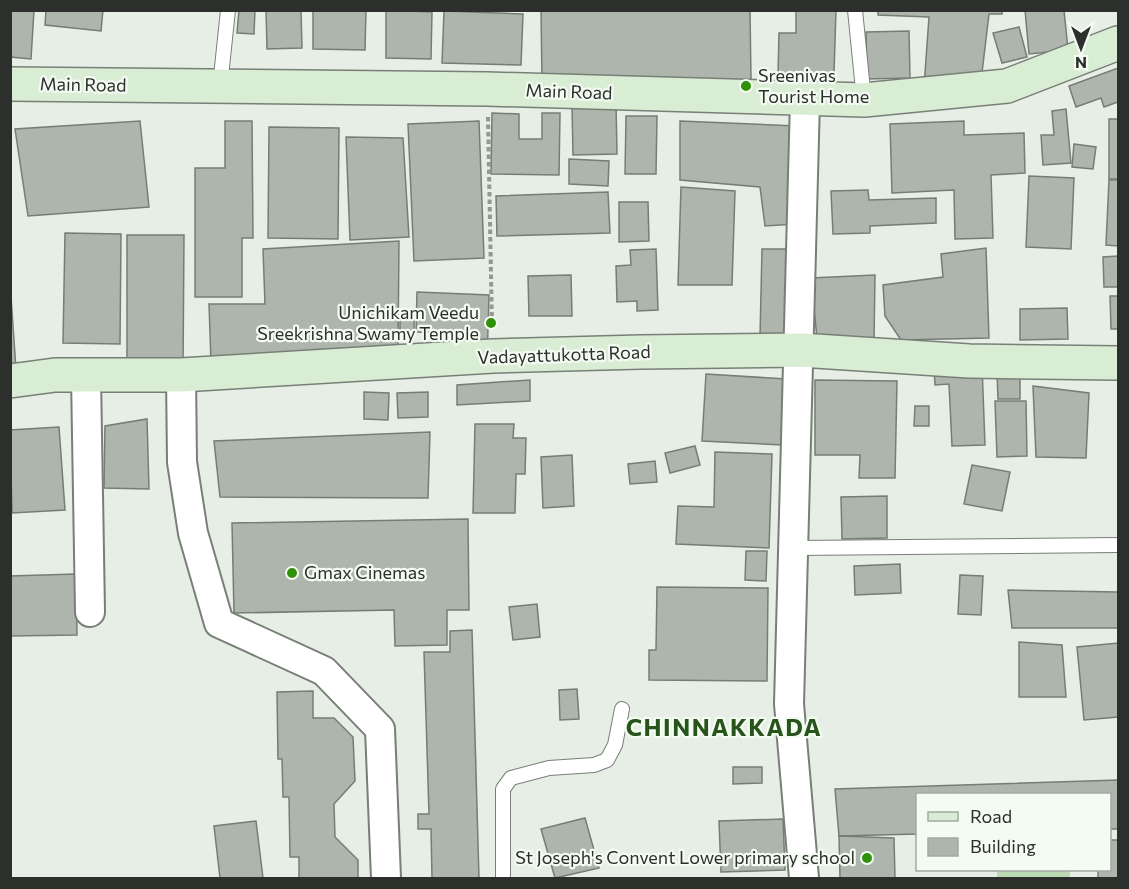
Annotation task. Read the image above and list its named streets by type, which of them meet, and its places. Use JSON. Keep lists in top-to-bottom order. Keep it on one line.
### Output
{"streets":{"main road":["Main Road","Vadayattukotta Road"]},"districts":["CHINNAKKADA"],"places":["Sreenivas Tourist Home","Unichikam Veedu Sreekrishna Swamy Temple","Gmax Cinemas","St Joseph's Convent Lower primary school"],"legend":["Road","Building"],"north":"bottom"}
